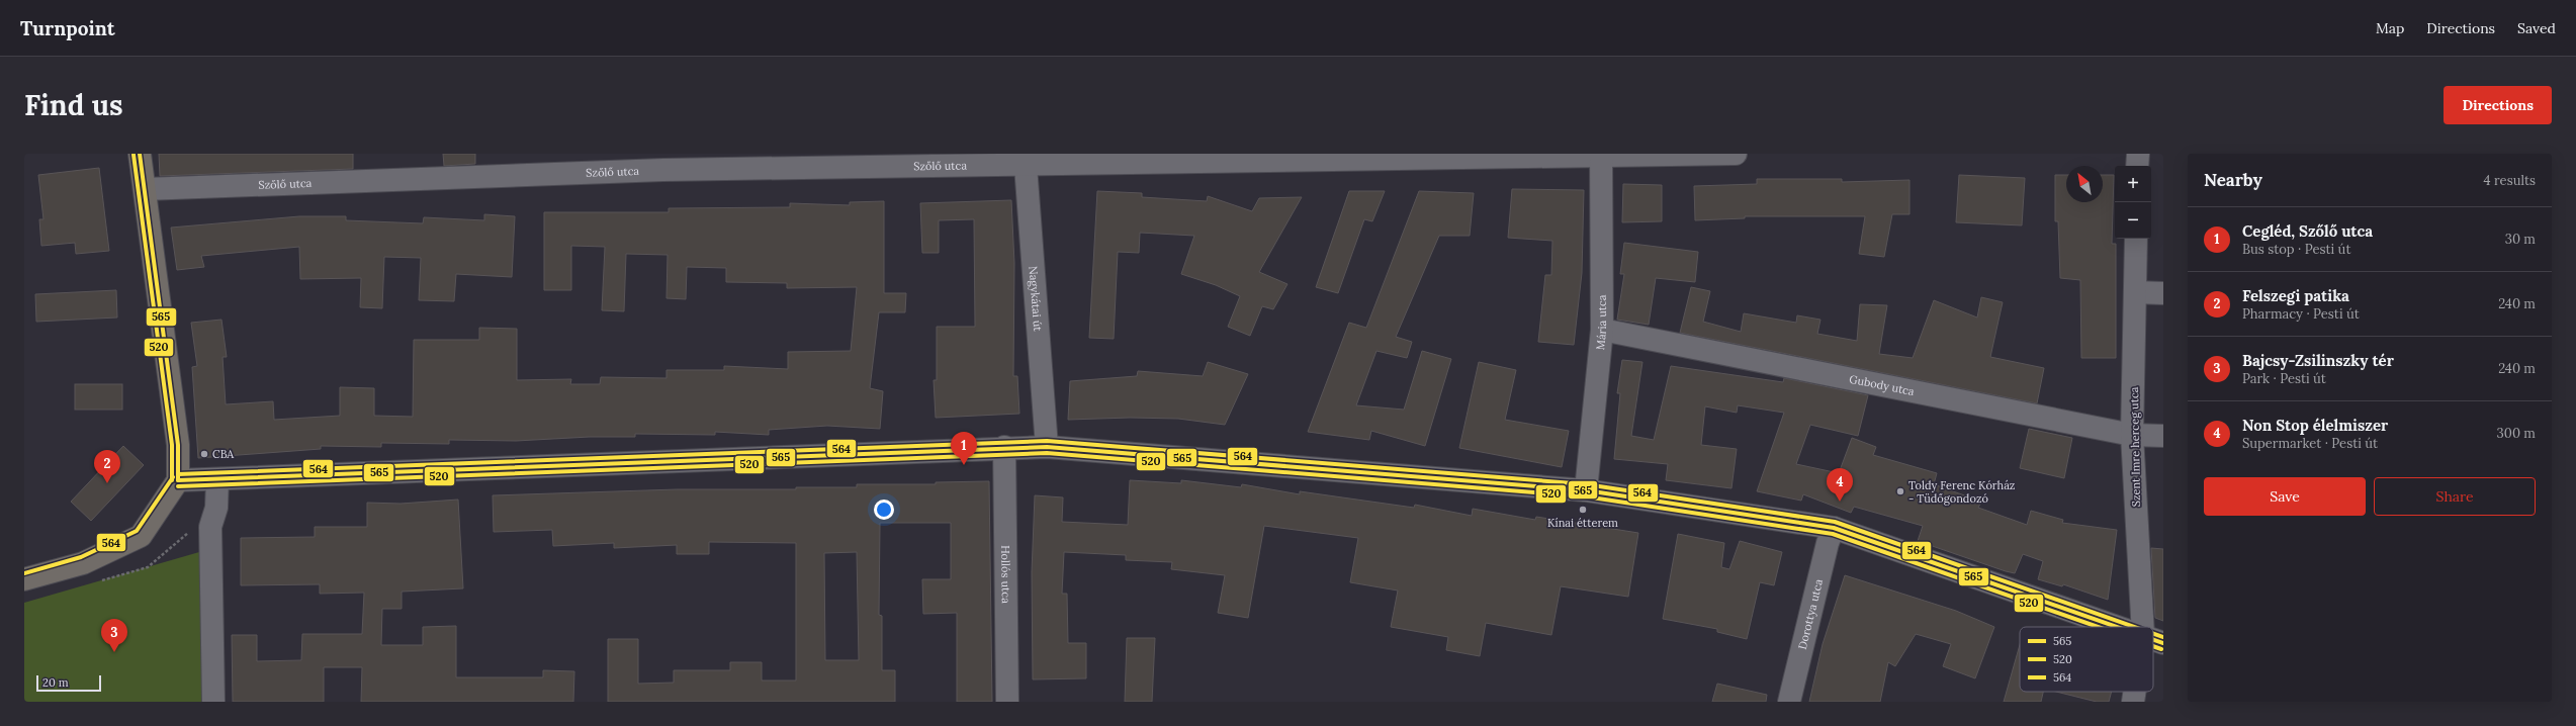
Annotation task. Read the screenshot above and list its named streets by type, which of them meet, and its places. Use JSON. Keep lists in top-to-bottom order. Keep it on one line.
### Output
{"streets":{"street":["Szőlő utca","Nagykátai út","Mária utca","Gubody utca","Szent Imre herceg utca","Hollós utca","Dorottya utca"]},"crossings":[["Szőlő utca","Nagykátai út"],["Szőlő utca","Mária utca"],["Mária utca","Gubody utca"],["Gubody utca","Szent Imre herceg utca"]],"places":["CBA","Toldy Ferenc Kórház - Tüdőgondozó","Kínai étterem"],"lines":["transit line 565","transit line 520","transit line 564"],"legend":["565","520","564"],"scale_bar":"20 m","north":"top left","page":{"header":"Turnpoint","nav":["Map","Directions","Saved"],"buttons":["Directions",["Save","Share"]],"title":"Find us","heading":["Nearby","4 results"],"map_buttons":["+","−"],"list":[{"mark":"1","name":"Cegléd, Szőlő utca","note":"Bus stop · Pesti út","value":"30 m"},{"mark":"2","name":"Felszegi patika","note":"Pharmacy · Pesti út","value":"240 m"},{"mark":"3","name":"Bajcsy-Zsilinszky tér","note":"Park · Pesti út","value":"240 m"},{"mark":"4","name":"Non Stop élelmiszer","note":"Supermarket · Pesti út","value":"300 m"}],"pins":["1","2","4","3"],"scale":"20 m"}}
